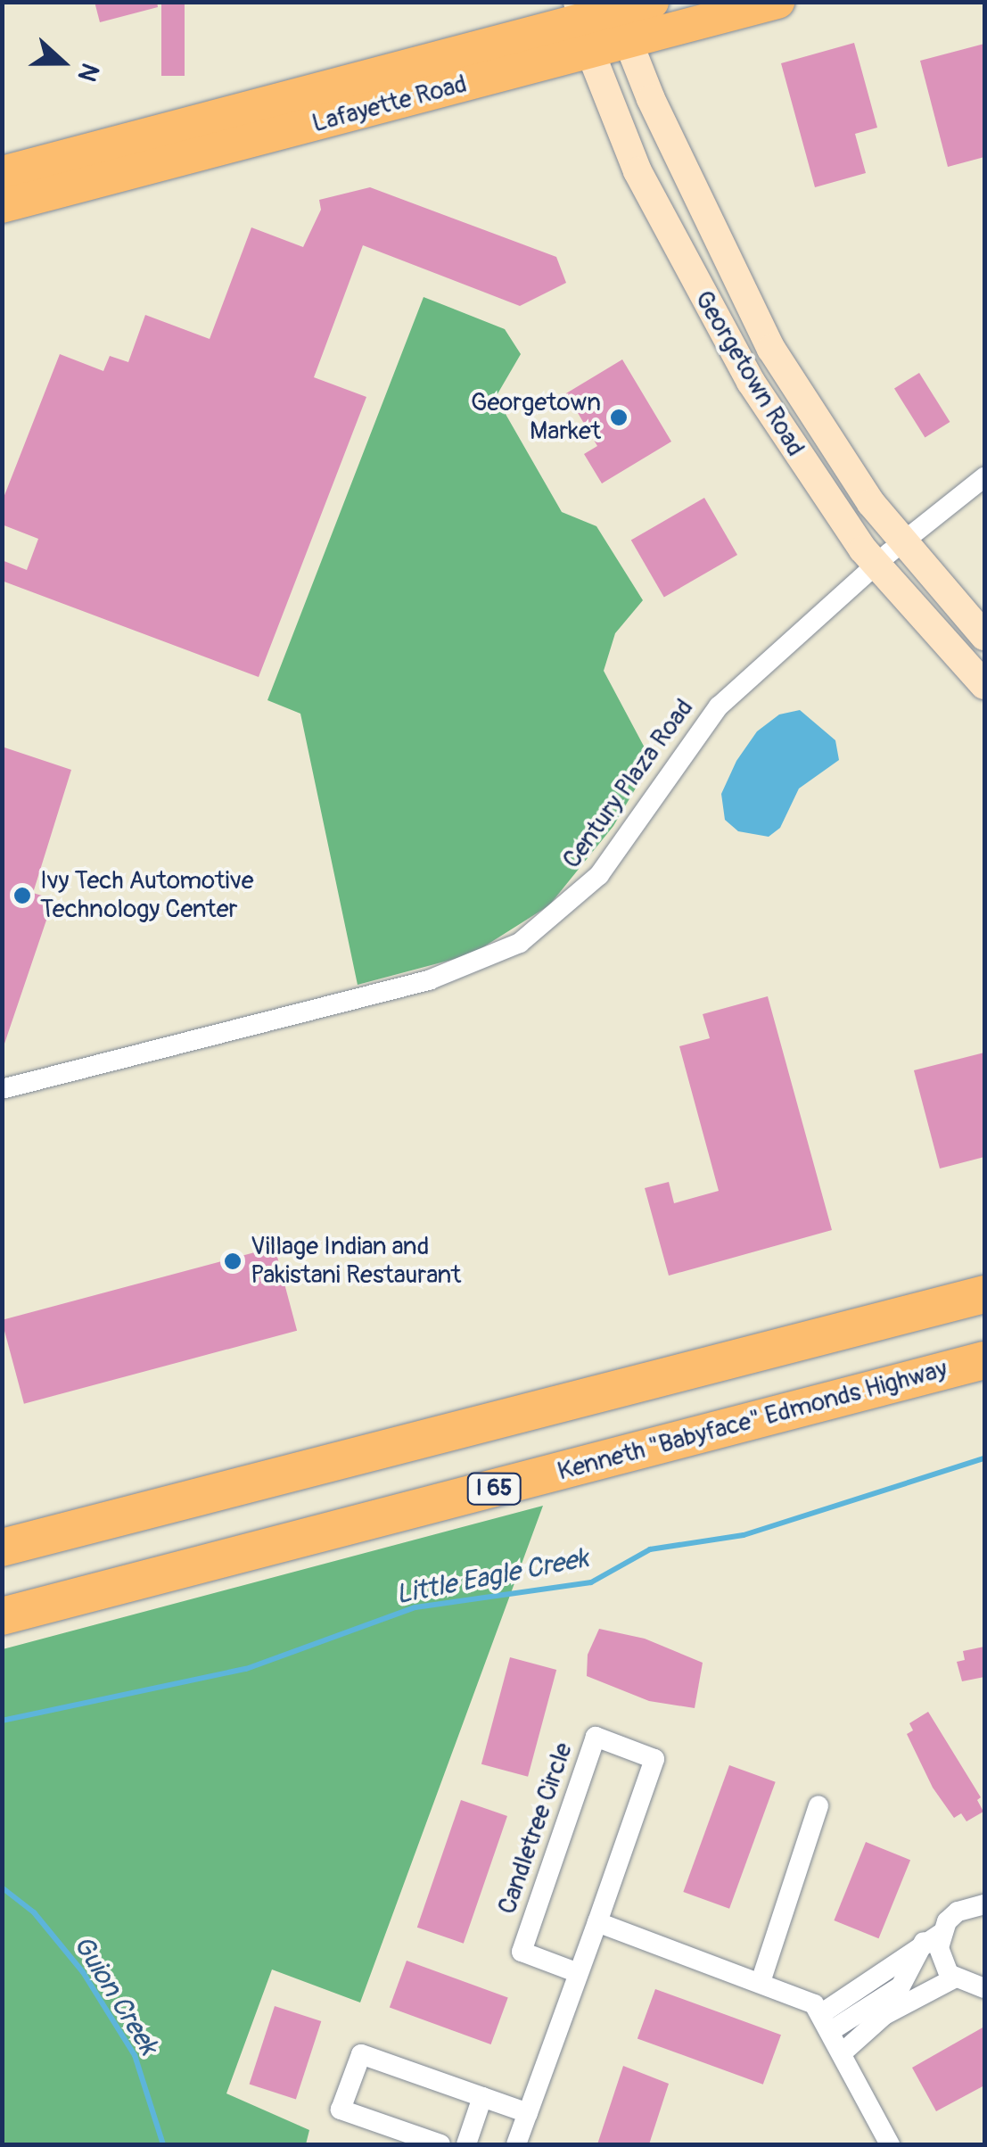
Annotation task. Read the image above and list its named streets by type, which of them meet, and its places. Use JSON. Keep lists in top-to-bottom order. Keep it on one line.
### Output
{"streets":{"highway":["Kenneth \"Babyface\" Edmonds Highway","I 65"],"main road":["Lafayette Road","Georgetown Road"],"street":["Century Plaza Road","Candletree Circle"]},"crossings":[["Lafayette Road","Georgetown Road"],["Georgetown Road","Century Plaza Road"]],"water":["Little Eagle Creek","Guion Creek"],"places":["Georgetown Market","Ivy Tech Automotive Technology Center","Village Indian and Pakistani Restaurant"],"north":"right"}
